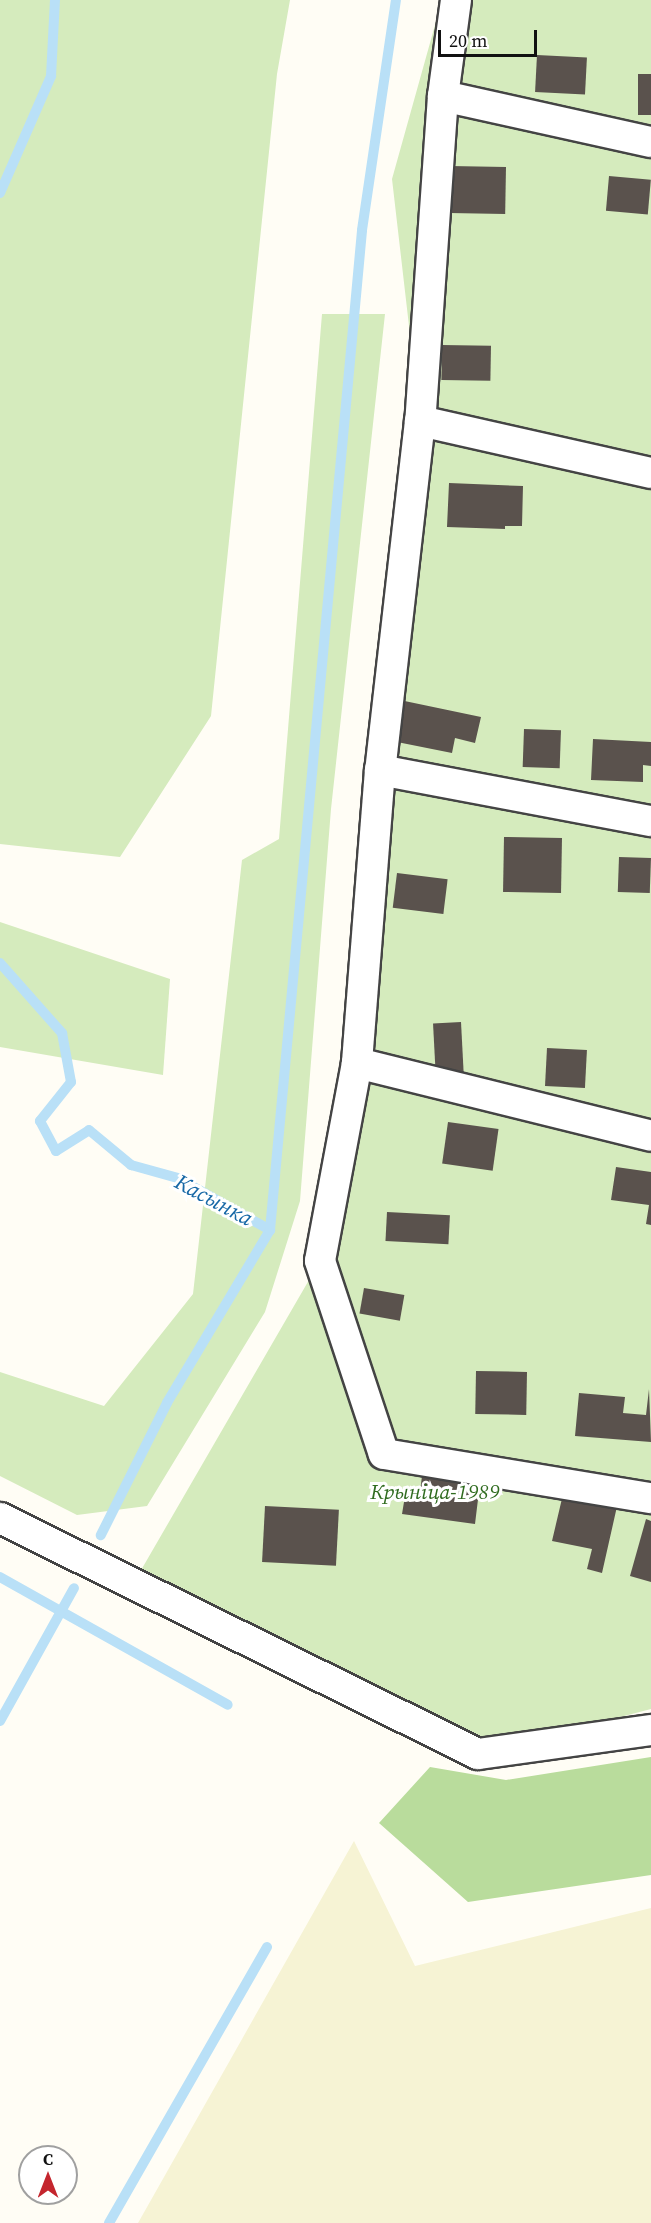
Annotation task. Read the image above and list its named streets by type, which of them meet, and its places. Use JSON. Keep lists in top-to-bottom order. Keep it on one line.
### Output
{"water":["Касынка"],"parks":["Крыніца-1989"],"scale_bar":"20 m","north":"top"}
